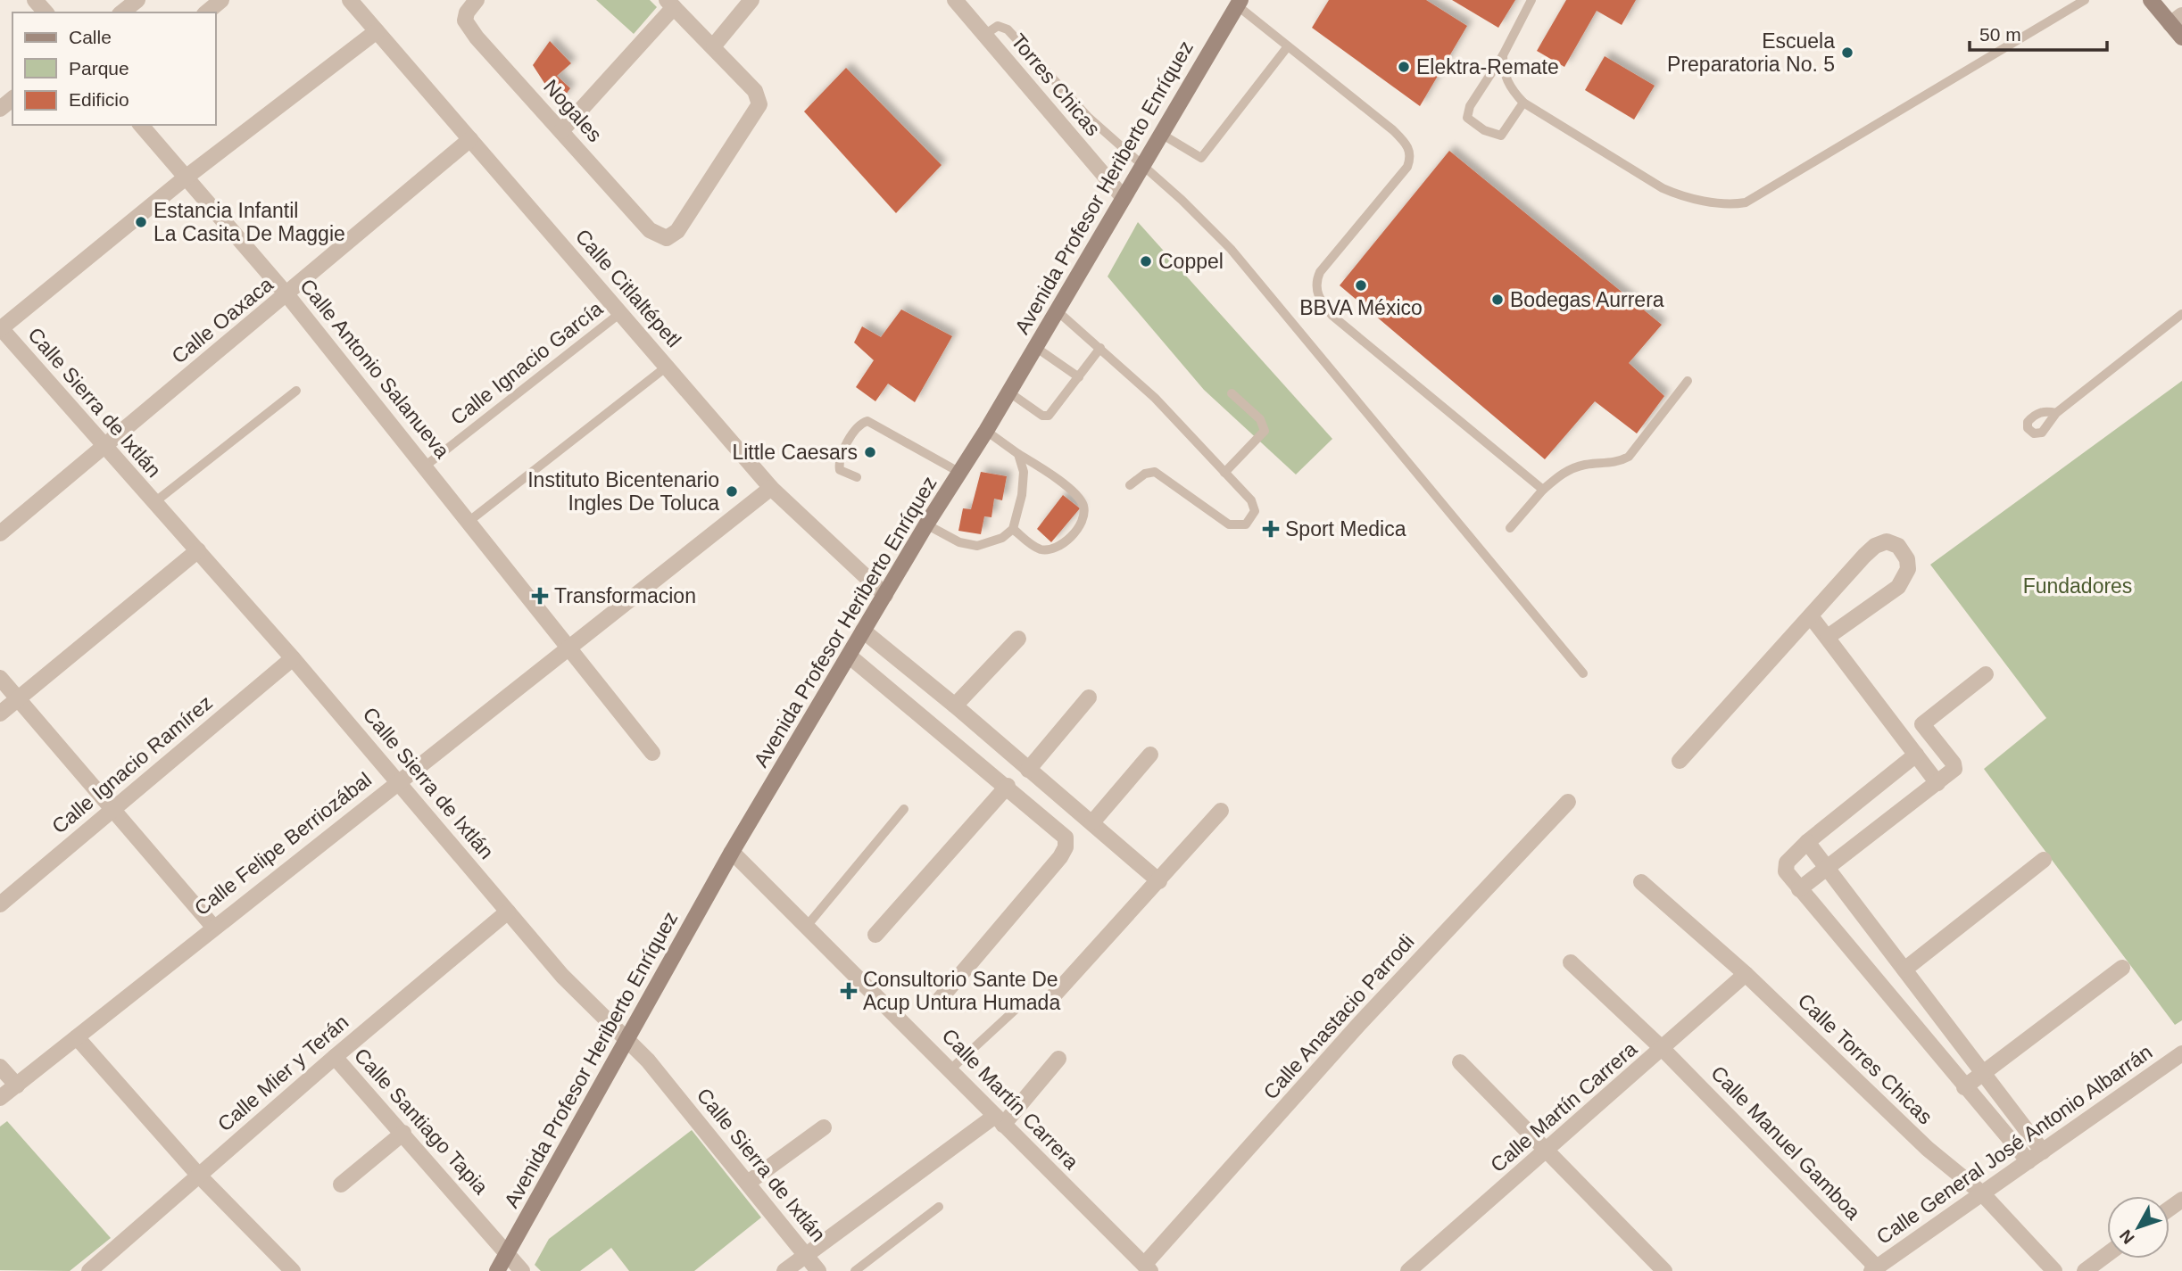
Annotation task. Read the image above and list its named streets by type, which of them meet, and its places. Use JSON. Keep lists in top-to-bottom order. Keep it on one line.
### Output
{"streets":{"main road":["Avenida Profesor Heriberto Enríquez"],"street":["Torres Chicas","Nogales","Calle Citlaltépetl","Calle Oaxaca","Calle Antonio Salanueva","Calle Sierra de Ixtlán","Calle Ignacio Ramírez","Calle Felipe Berriozábal","Calle Anastacio Parrodi","Calle Torres Chicas","Calle Mier y Terán","Calle Martín Carrera","Calle Santiago Tapia","Calle Manuel Gamboa","Calle General José Antonio Albarrán"],"lane":["Calle Ignacio García"]},"crossings":[["Torres Chicas","Avenida Profesor Heriberto Enríquez"],["Avenida Profesor Heriberto Enríquez","Calle Citlaltépetl"],["Avenida Profesor Heriberto Enríquez","Calle Sierra de Ixtlán"],["Avenida Profesor Heriberto Enríquez","Calle Martín Carrera"],["Avenida Profesor Heriberto Enríquez","Calle Santiago Tapia"],["Calle Citlaltépetl","Calle Oaxaca"],["Calle Citlaltépetl","Calle Ignacio García"],["Calle Citlaltépetl","Calle Felipe Berriozábal"],["Calle Oaxaca","Calle Antonio Salanueva"],["Calle Oaxaca","Calle Sierra de Ixtlán"],["Calle Ignacio García","Calle Antonio Salanueva"],["Calle Antonio Salanueva","Calle Felipe Berriozábal"],["Calle Sierra de Ixtlán","Calle Ignacio Ramírez"],["Calle Sierra de Ixtlán","Calle Felipe Berriozábal"],["Calle Sierra de Ixtlán","Calle Mier y Terán"],["Calle Anastacio Parrodi","Calle Martín Carrera"],["Calle Torres Chicas","Calle Martín Carrera"],["Calle Torres Chicas","Calle General José Antonio Albarrán"],["Calle Mier y Terán","Calle Santiago Tapia"],["Calle Martín Carrera","Calle Manuel Gamboa"],["Calle Manuel Gamboa","Calle General José Antonio Albarrán"]],"parks":["Fundadores"],"places":{"other":["Escuela Preparatoria No. 5","Elektra-Remate","Estancia Infantil La Casita De Maggie","Coppel","BBVA México","Bodegas Aurrera","Little Caesars","Instituto Bicentenario Ingles De Toluca"],"health":["Sport Medica","Transformacion","Consultorio Sante De Acup Untura Humada"]},"legend":["Calle","Parque","Edificio"],"scale_bar":"50 m","north":"bottom left"}
